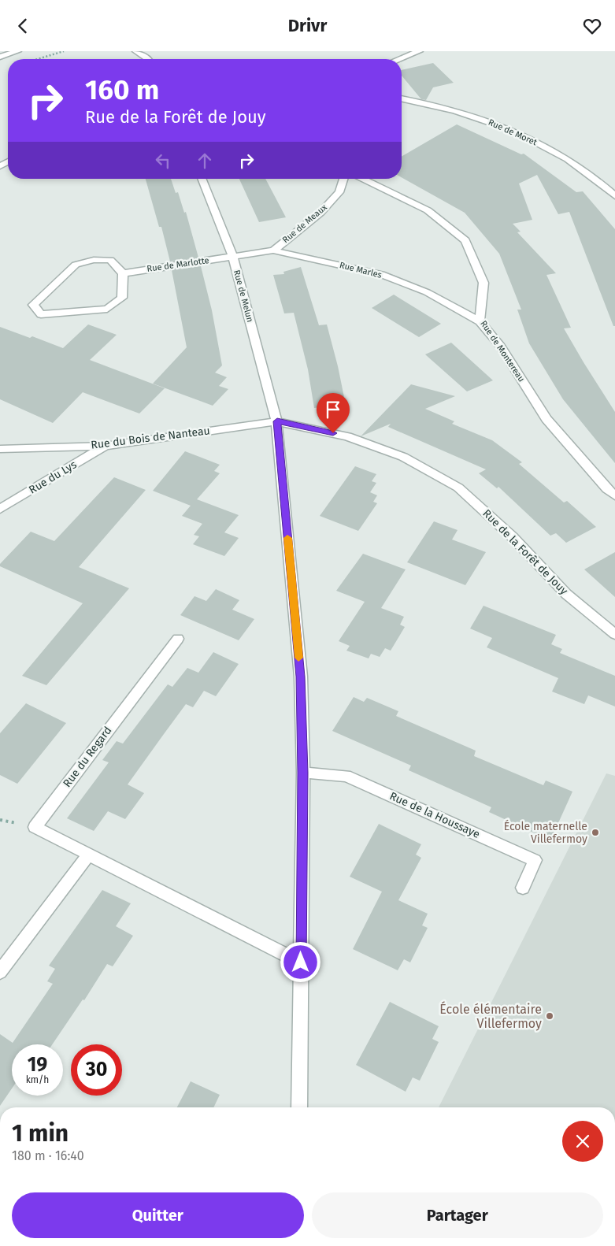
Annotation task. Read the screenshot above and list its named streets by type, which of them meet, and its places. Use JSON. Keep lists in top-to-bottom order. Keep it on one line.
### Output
{"streets":{"street":["Rue de Moret","Rue de Meaux","Rue de Marlotte","Rue Marles","Rue de Melun","Rue de Montereau","Rue du Bois de Nanteau","Rue du Lys","Rue de la Forêt de Jouy","Rue du Regard","Rue de la Houssaye"]},"crossings":[["Rue de Meaux","Rue Marles"],["Rue de Marlotte","Rue Marles"],["Rue de Marlotte","Rue de Melun"],["Rue Marles","Rue de Melun"],["Rue Marles","Rue de Montereau"],["Rue de Melun","Rue du Bois de Nanteau"],["Rue de Melun","Rue de la Forêt de Jouy"],["Rue de Melun","Rue du Regard"],["Rue de Melun","Rue de la Houssaye"],["Rue du Bois de Nanteau","Rue du Lys"],["Rue du Bois de Nanteau","Rue de la Forêt de Jouy"]],"places":["École maternelle Villefermoy","École élémentaire Villefermoy"],"page":{"header":"Drivr","turn":["160 m","Rue de la Forêt de Jouy"],"speed":"19 km/h","limit":"30","heading":["1 min","180 m · 16:40"],"buttons":["Quitter","Partager"]}}
